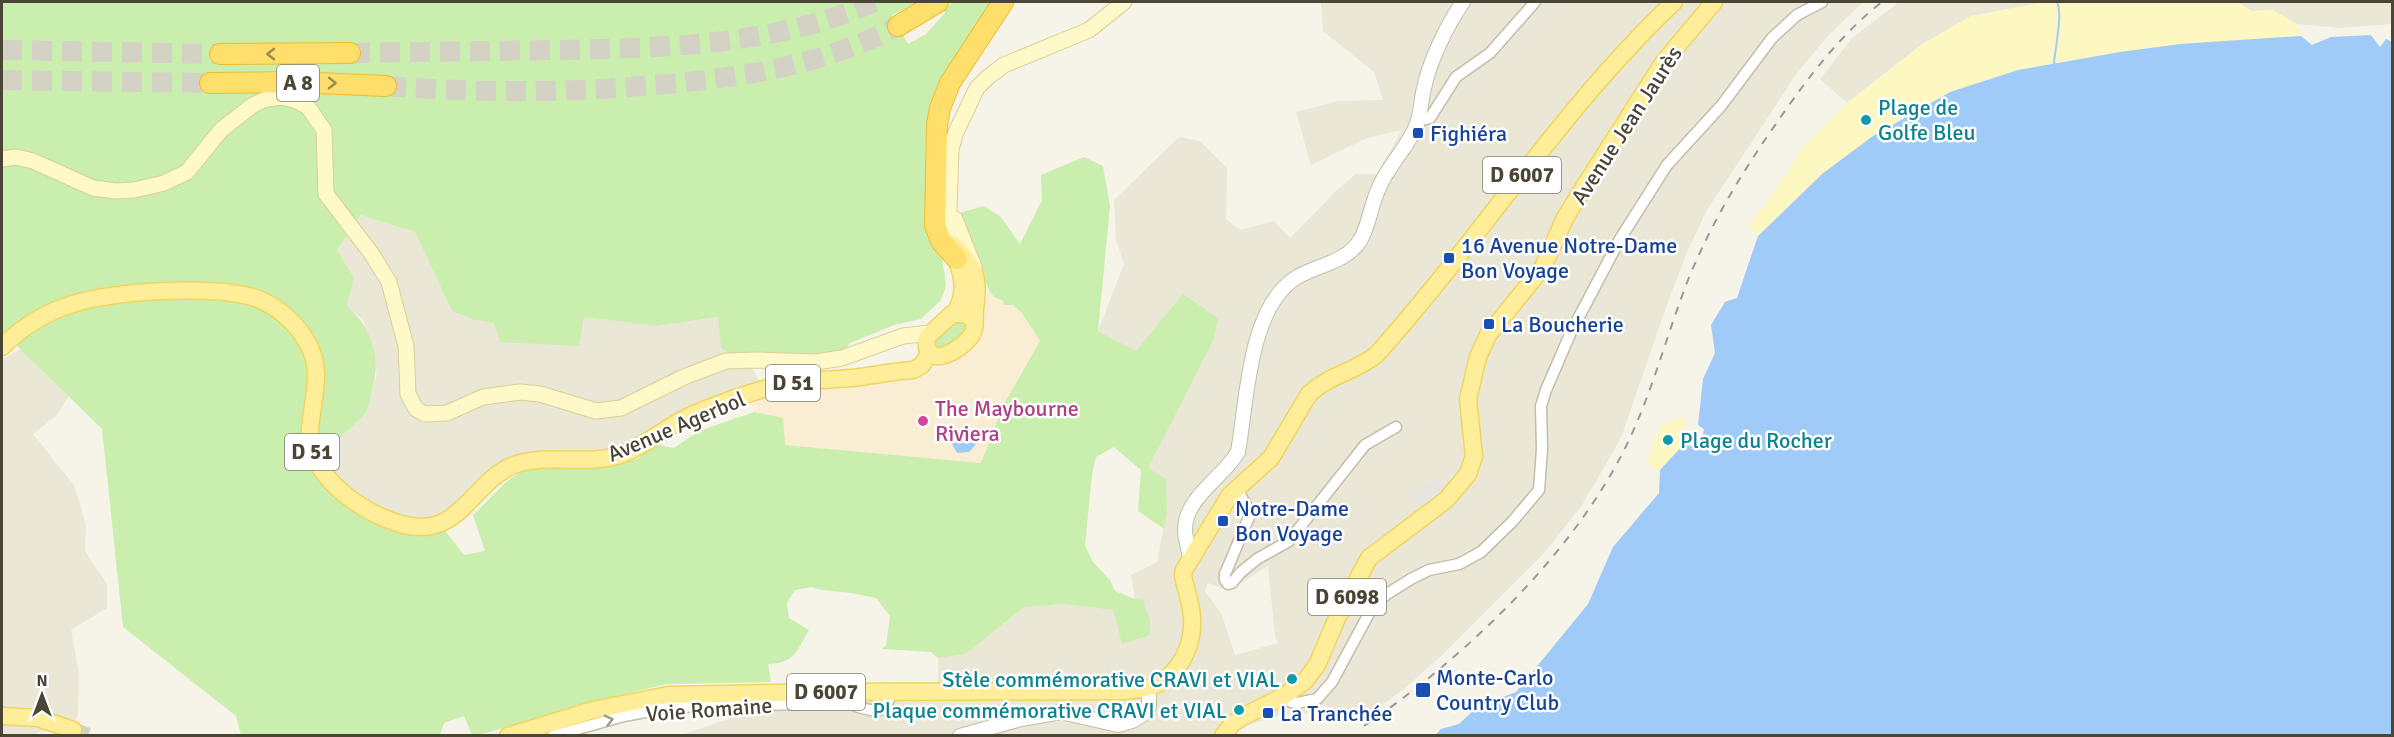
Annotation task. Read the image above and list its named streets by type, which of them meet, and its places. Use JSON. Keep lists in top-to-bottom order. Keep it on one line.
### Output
{"streets":{"highway":["A 8"],"main road":["Avenue Jean Jaurès","D 6007","D 51","Avenue Agerbol","D 6098"],"street":["Voie Romaine"]},"crossings":[["Avenue Jean Jaurès","D 6098"],["D 6007","Voie Romaine"]],"one_way":["Voie Romaine"],"places":{"other":["Plage de Golfe Bleu","The Maybourne Riviera","Plage du Rocher","Stèle commémorative CRAVI et VIAL","Plaque commémorative CRAVI et VIAL"],"transit":["Fighiéra","16 Avenue Notre-Dame Bon Voyage","La Boucherie","Notre-Dame Bon Voyage","Monte-Carlo Country Club","La Tranchée"]},"north":"top"}
